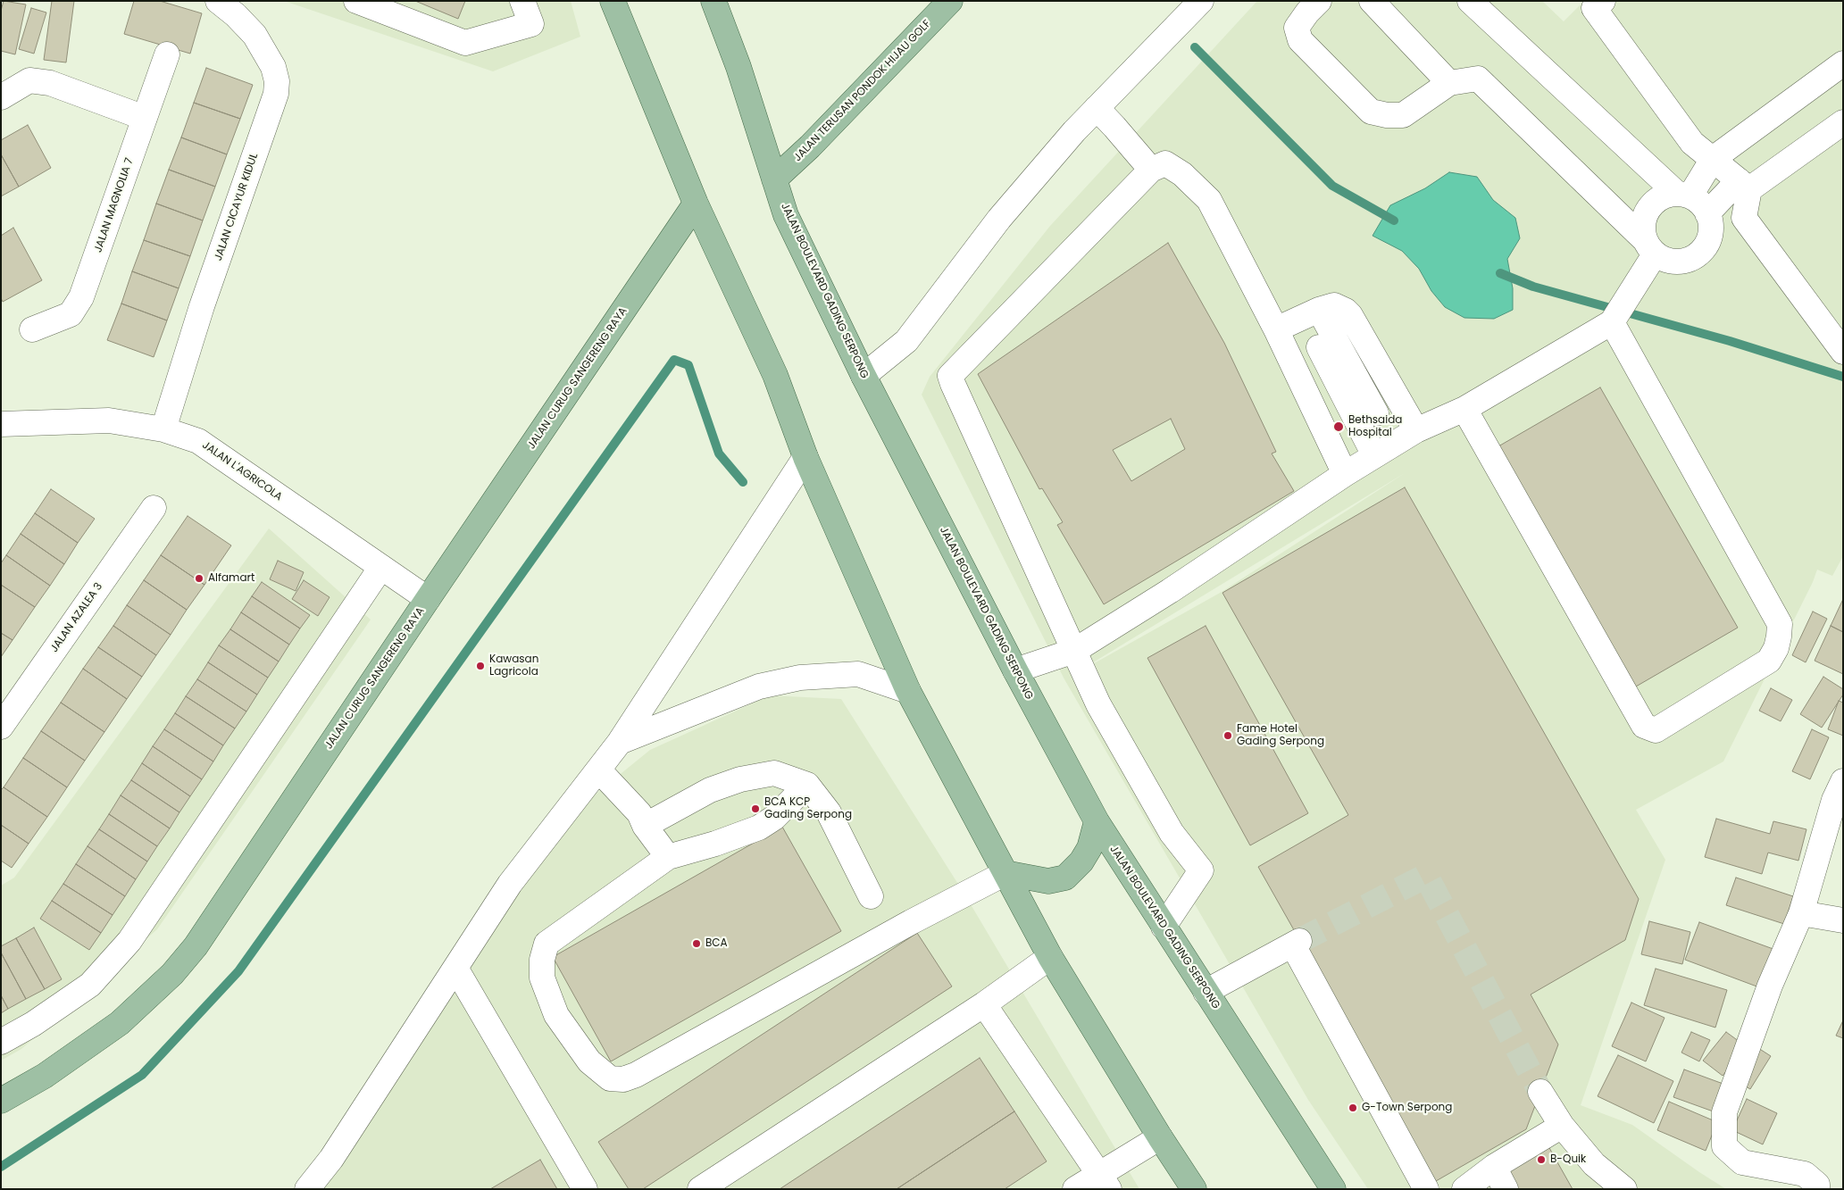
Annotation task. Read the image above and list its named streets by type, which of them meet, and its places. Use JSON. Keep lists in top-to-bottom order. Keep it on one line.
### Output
{"streets":{"main road":["JALAN TERUSAN PONDOK HIJAU GOLF","JALAN BOULEVARD GADING SERPONG","JALAN CURUG SANGERENG RAYA"],"street":["JALAN MAGNOLIA 7","JALAN CICAYUR KIDUL","JALAN L'AGRICOLA","JALAN AZALEA 3"]},"crossings":[["JALAN TERUSAN PONDOK HIJAU GOLF","JALAN BOULEVARD GADING SERPONG"],["JALAN CICAYUR KIDUL","JALAN L'AGRICOLA"],["JALAN CURUG SANGERENG RAYA","JALAN L'AGRICOLA"]],"places":["Bethsaida Hospital","Alfamart","Kawasan Lagricola","Fame Hotel Gading Serpong","BCA KCP Gading Serpong","BCA","G-Town Serpong","B-Quik"]}
